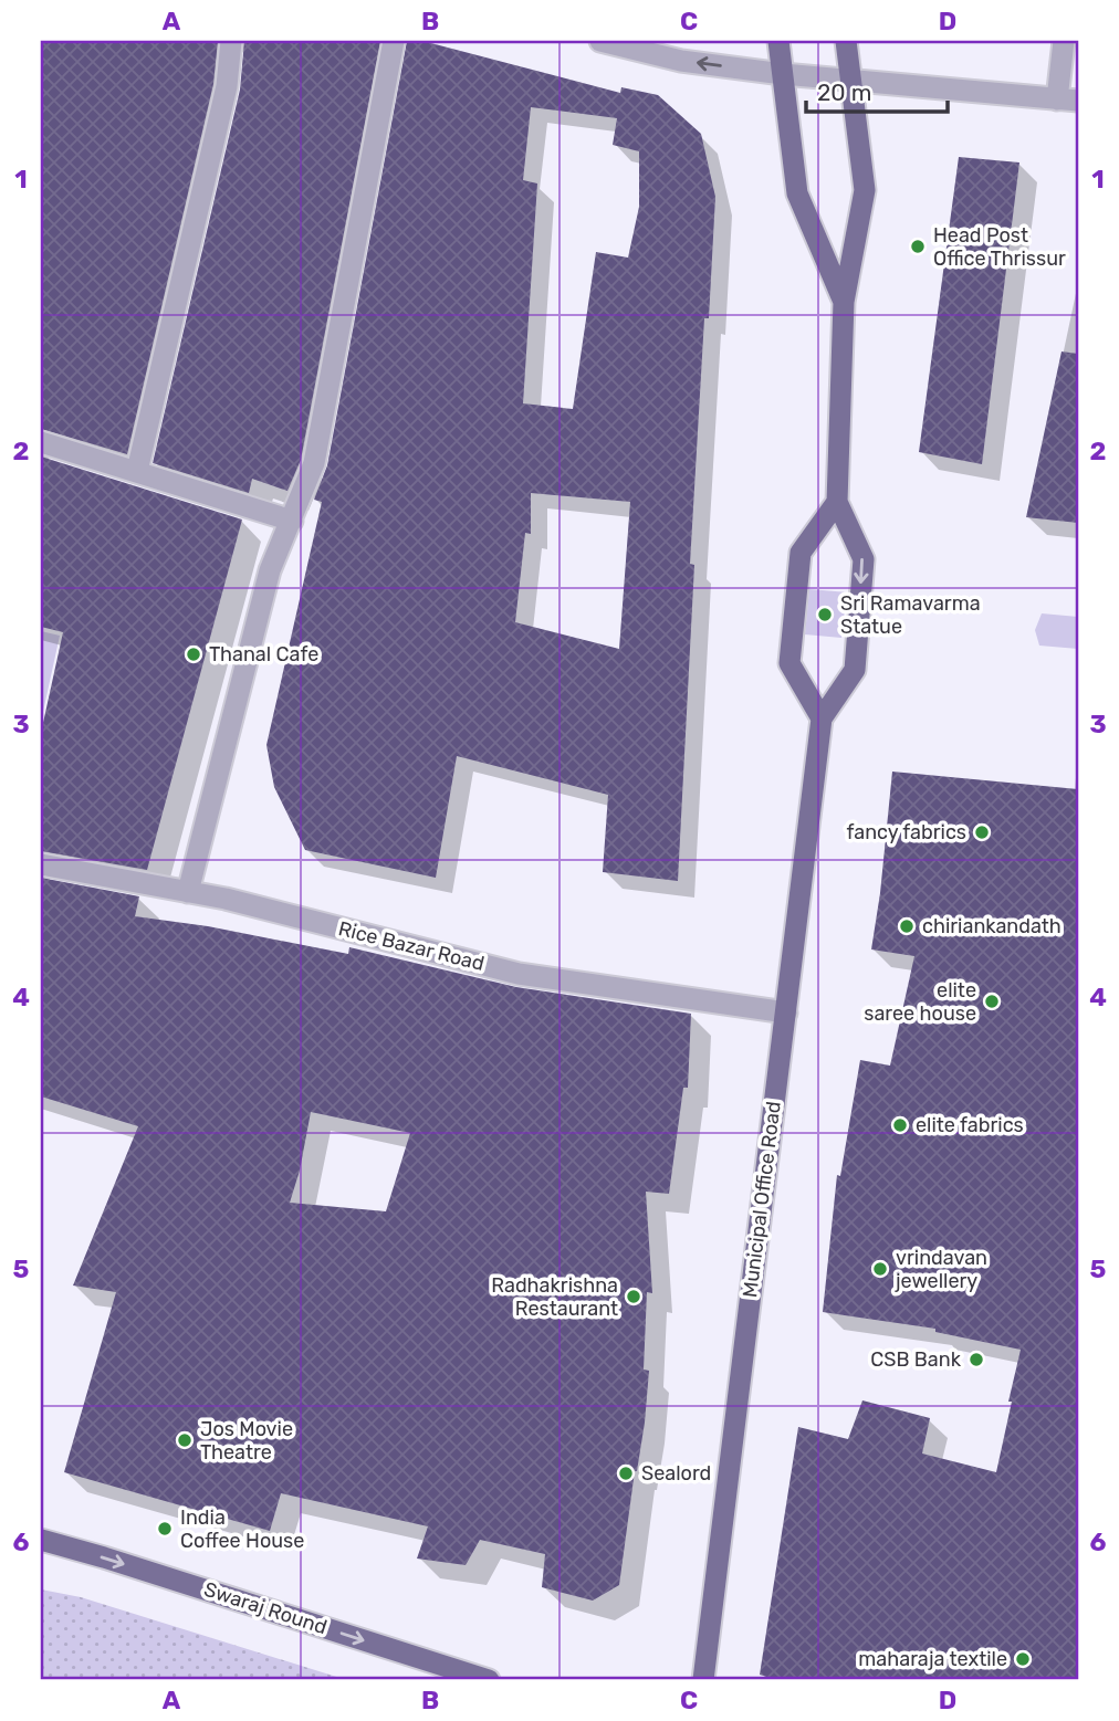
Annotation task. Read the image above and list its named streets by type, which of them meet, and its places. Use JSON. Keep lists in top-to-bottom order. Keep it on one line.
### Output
{"streets":{"main road":["Municipal Office Road","Swaraj Round"],"street":["Rice Bazar Road"]},"crossings":[["Rice Bazar Road","Municipal Office Road"]],"one_way":["Swaraj Round"],"places":["Head Post Office Thrissur","Sri Ramavarma Statue","Thanal Cafe","fancy fabrics","chiriankandath","elite saree house","elite fabrics","vrindavan jewellery","Radhakrishna Restaurant","CSB Bank","Jos Movie Theatre","Sealord","India Coffee House","maharaja textile"],"scale_bar":"20 m","grid":{"columns":["A","B","C","D"],"rows":["1","2","3","4","5","6"]}}
